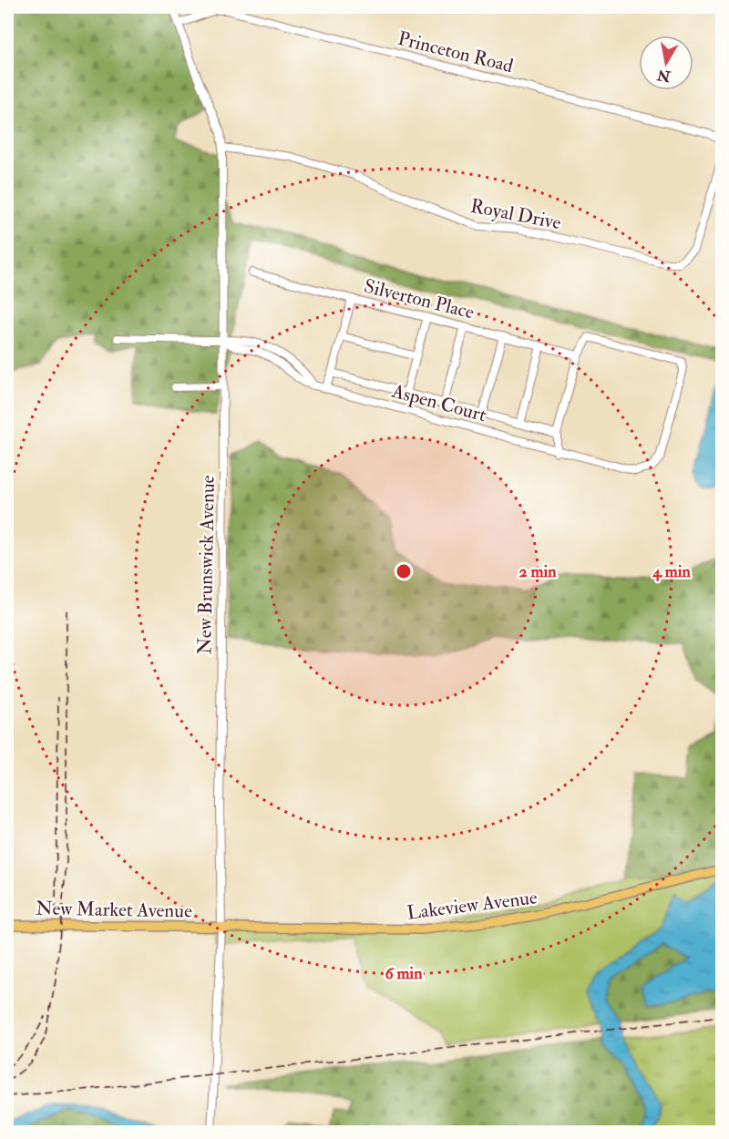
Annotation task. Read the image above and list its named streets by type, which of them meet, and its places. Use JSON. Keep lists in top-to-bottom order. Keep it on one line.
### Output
{"streets":{"main road":["Lakeview Avenue","New Market Avenue"],"street":["Princeton Road","Royal Drive","Silverton Place","Aspen Court","New Brunswick Avenue"]},"crossings":[["Princeton Road","New Brunswick Avenue"],["Royal Drive","New Brunswick Avenue"],["Silverton Place","Aspen Court"],["Aspen Court","New Brunswick Avenue"],["New Brunswick Avenue","Lakeview Avenue"],["New Brunswick Avenue","New Market Avenue"],["Lakeview Avenue","New Market Avenue"]],"north":"bottom","rings":["2 min","4 min","6 min"]}
